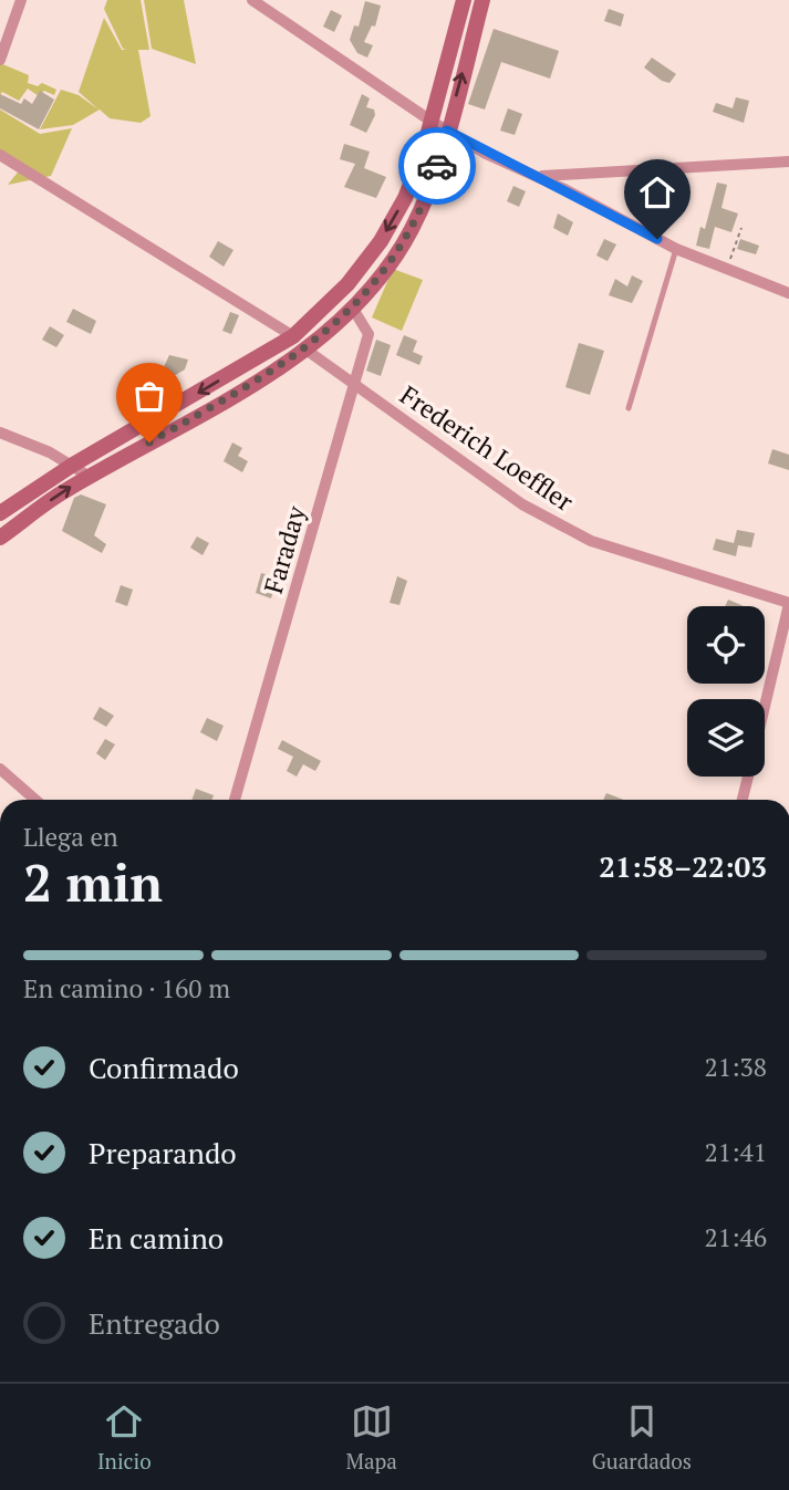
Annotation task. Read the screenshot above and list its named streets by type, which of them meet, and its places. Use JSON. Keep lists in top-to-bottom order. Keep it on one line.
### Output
{"streets":{"street":["Frederich Loeffler","Faraday"]},"crossings":[["Frederich Loeffler","Faraday"]],"page":{"heading":["2 min","Llega en","21:58–22:03"],"bar":"En camino · 160 m","list":[["Confirmado","21:38"],["Preparando","21:41"],["En camino","21:46"],"Entregado"],"tabs":["Inicio","Mapa","Guardados"]}}
